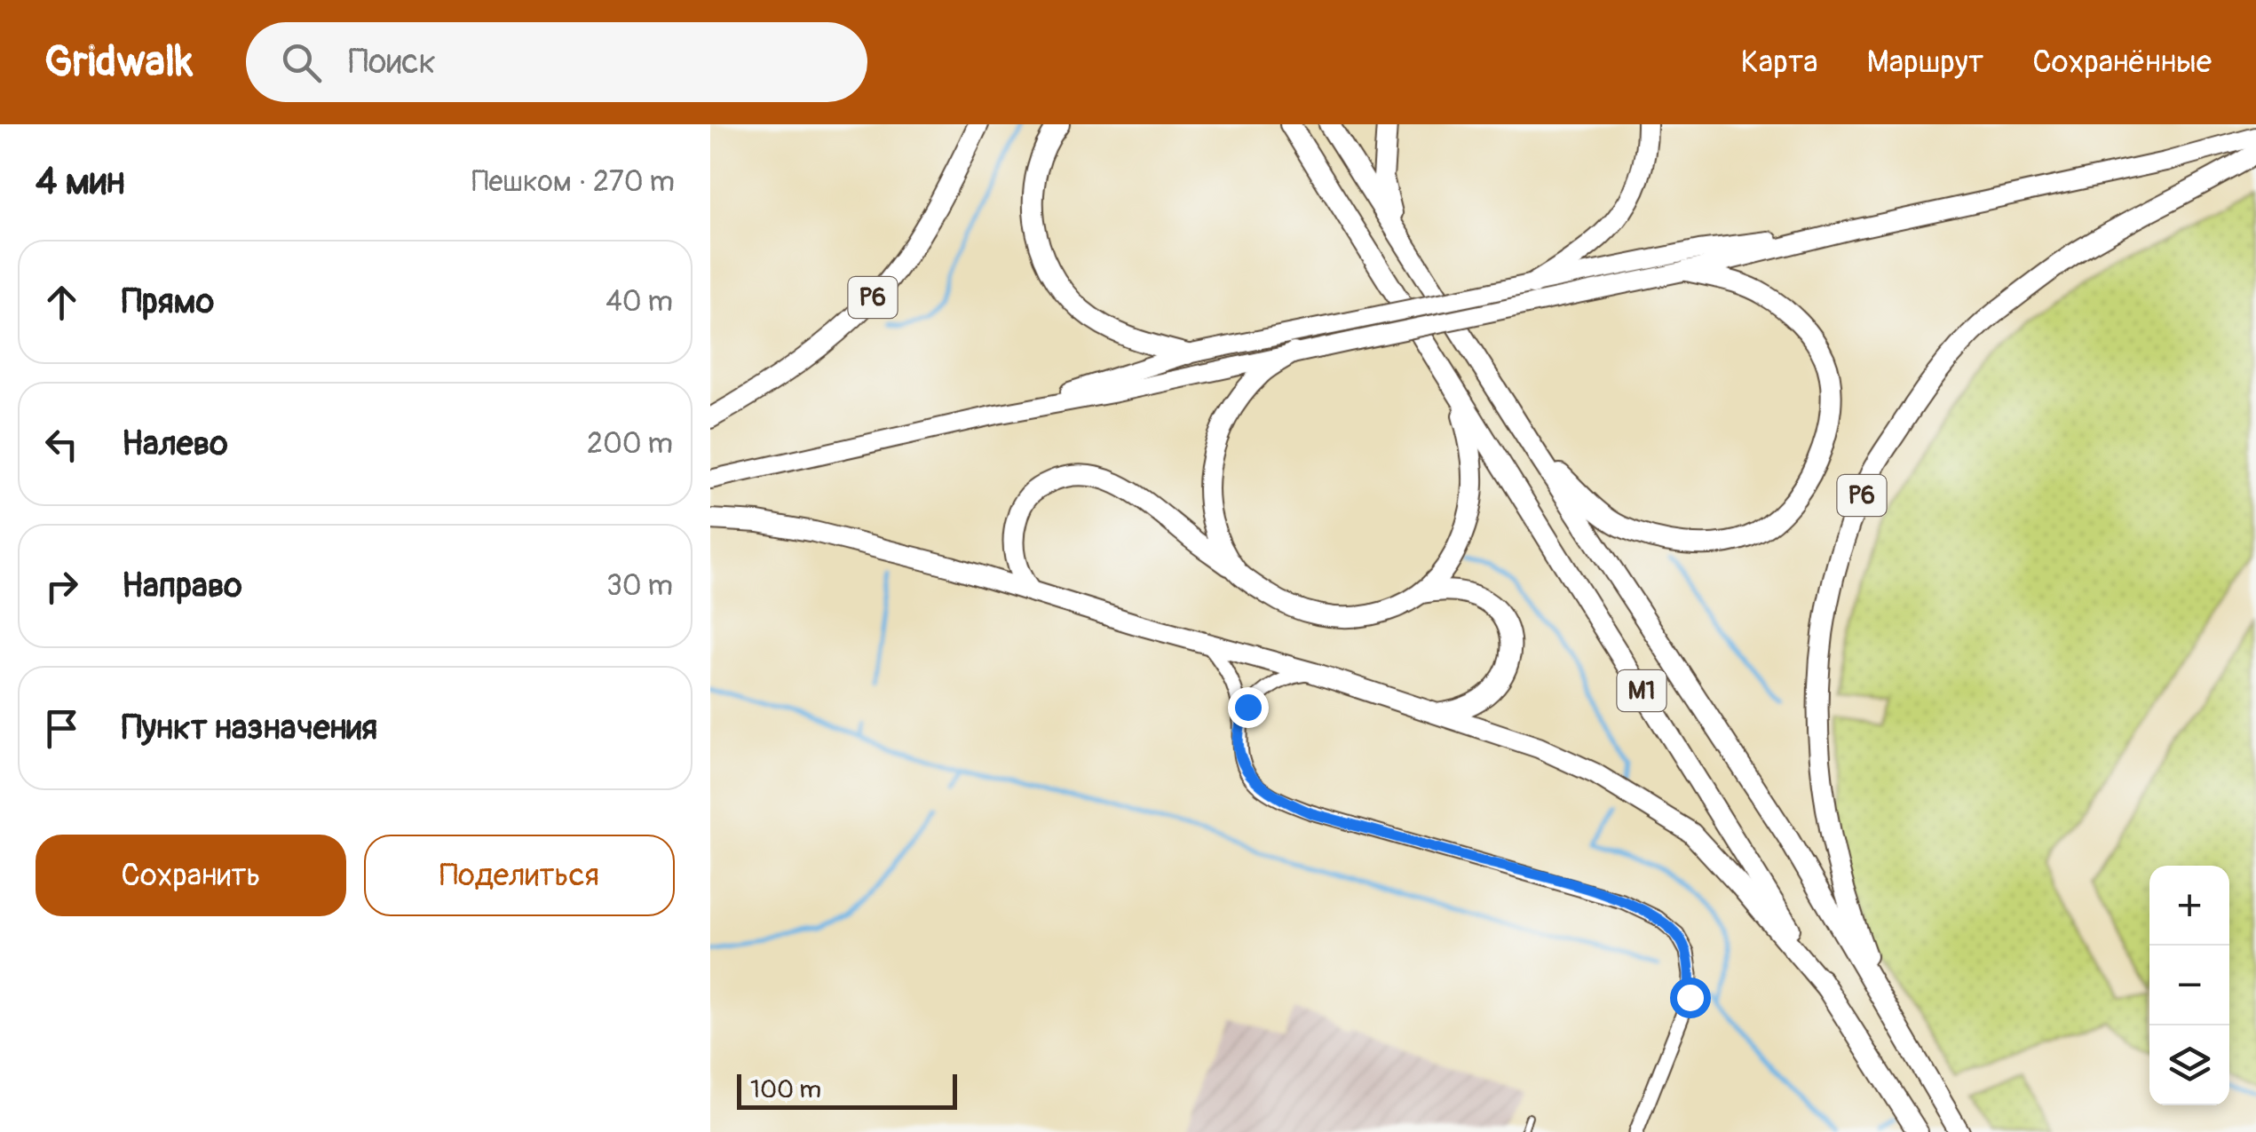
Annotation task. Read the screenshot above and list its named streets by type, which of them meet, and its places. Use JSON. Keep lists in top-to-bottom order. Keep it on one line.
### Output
{"streets":{"highway":["Р6","М1"]},"crossings":[["Р6","М1"]],"scale_bar":"100 m","page":{"header":"Gridwalk","search":"Поиск","nav":["Карта","Маршрут","Сохранённые"],"heading":["4 мин","Пешком · 270 m"],"list":[["Прямо","40 m"],["Налево","200 m"],["Направо","30 m"],"Пункт назначения"],"buttons":["Сохранить","Поделиться"],"map_buttons":["+","−"],"scale":"100 m"}}
